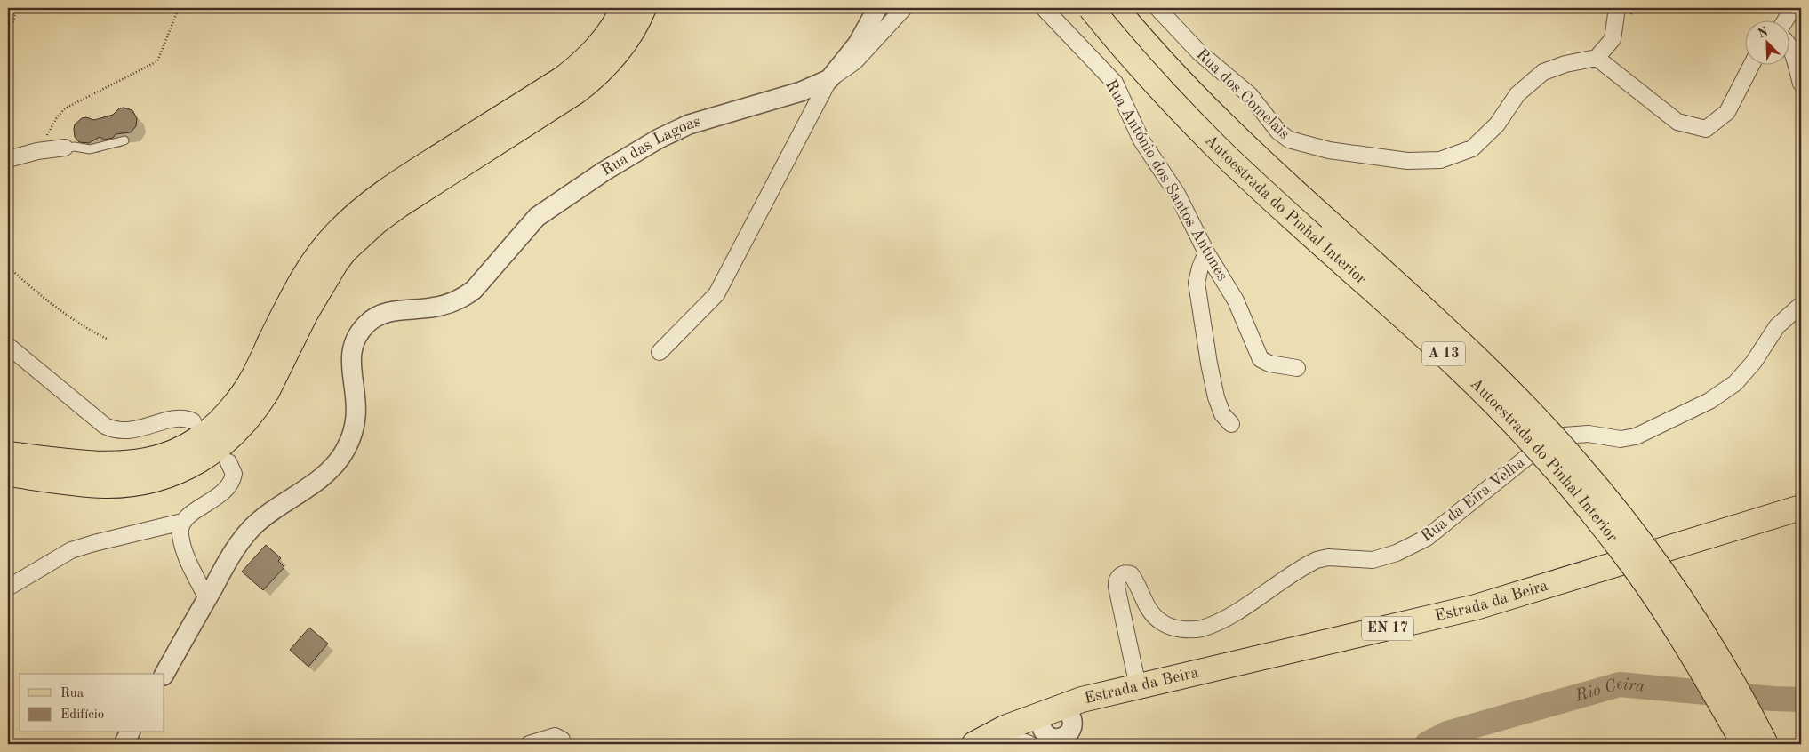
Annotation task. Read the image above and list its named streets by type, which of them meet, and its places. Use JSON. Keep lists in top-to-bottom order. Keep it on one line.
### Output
{"streets":{"main road":["Autoestrada do Pinhal Interior","A 13","Estrada da Beira","EN 17"],"street":["Rua dos Comelais","Rua das Lagoas","Rua António dos Santos Antunes","Rua da Eira Velha"]},"crossings":[["Rua da Eira Velha","Estrada da Beira"]],"water":["Rio Ceira"],"legend":["Rua","Edifício"],"north":"top left"}
